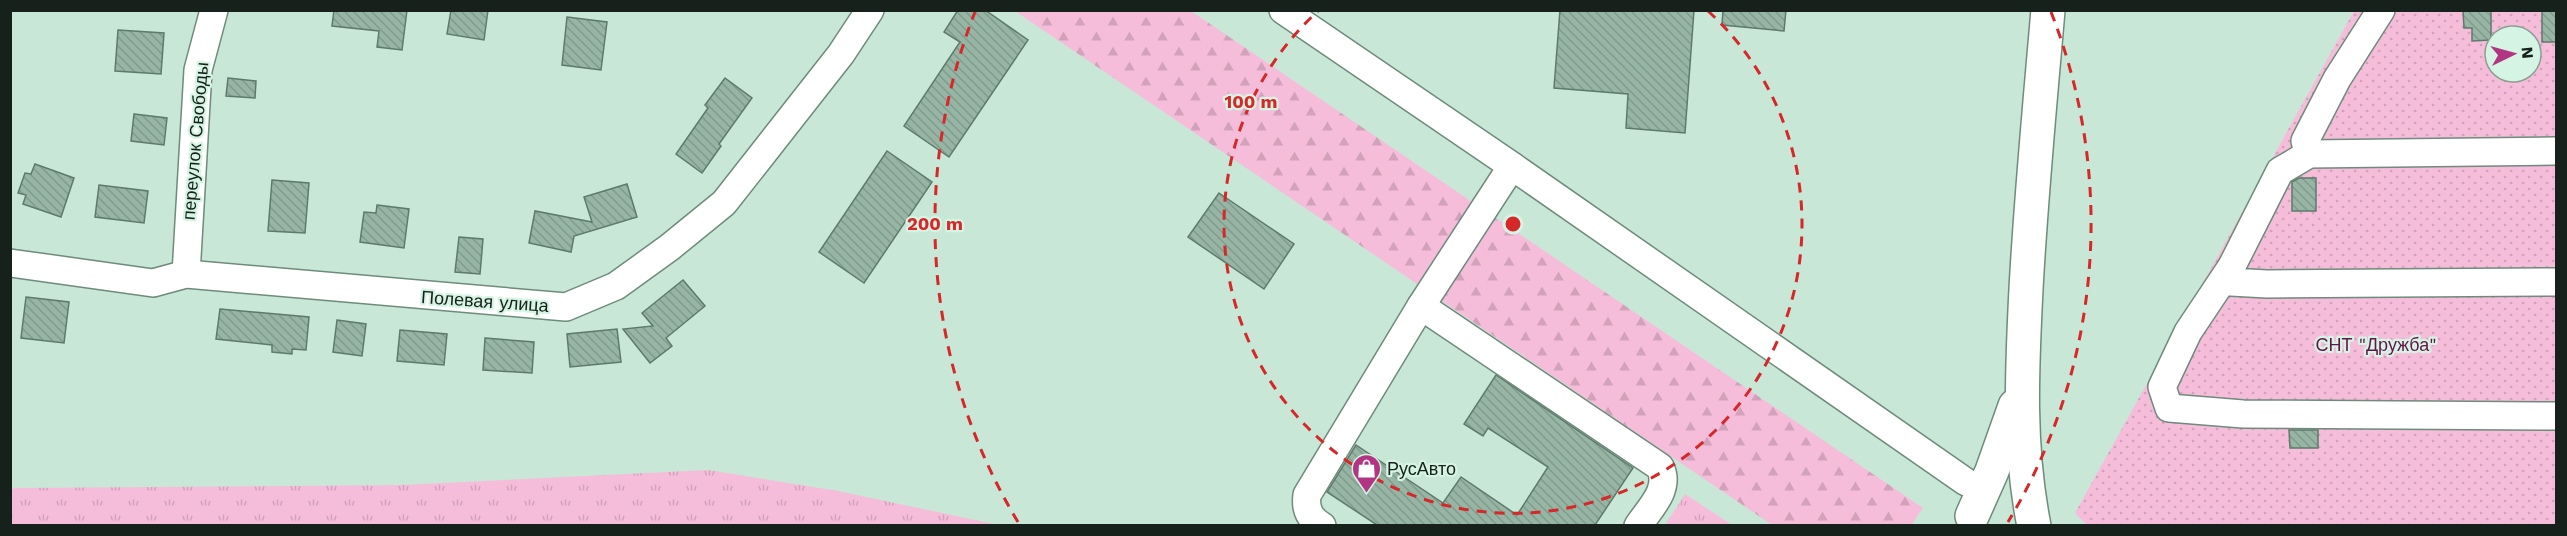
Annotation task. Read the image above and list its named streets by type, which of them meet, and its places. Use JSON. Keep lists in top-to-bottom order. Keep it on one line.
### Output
{"streets":{"street":["переулок Свободы","Полевая улица"]},"crossings":[["переулок Свободы","Полевая улица"]],"parks":["СНТ \"Дружба\""],"places":{"shop":["РусАвто"]},"north":"right","rings":["100 m","200 m"]}
